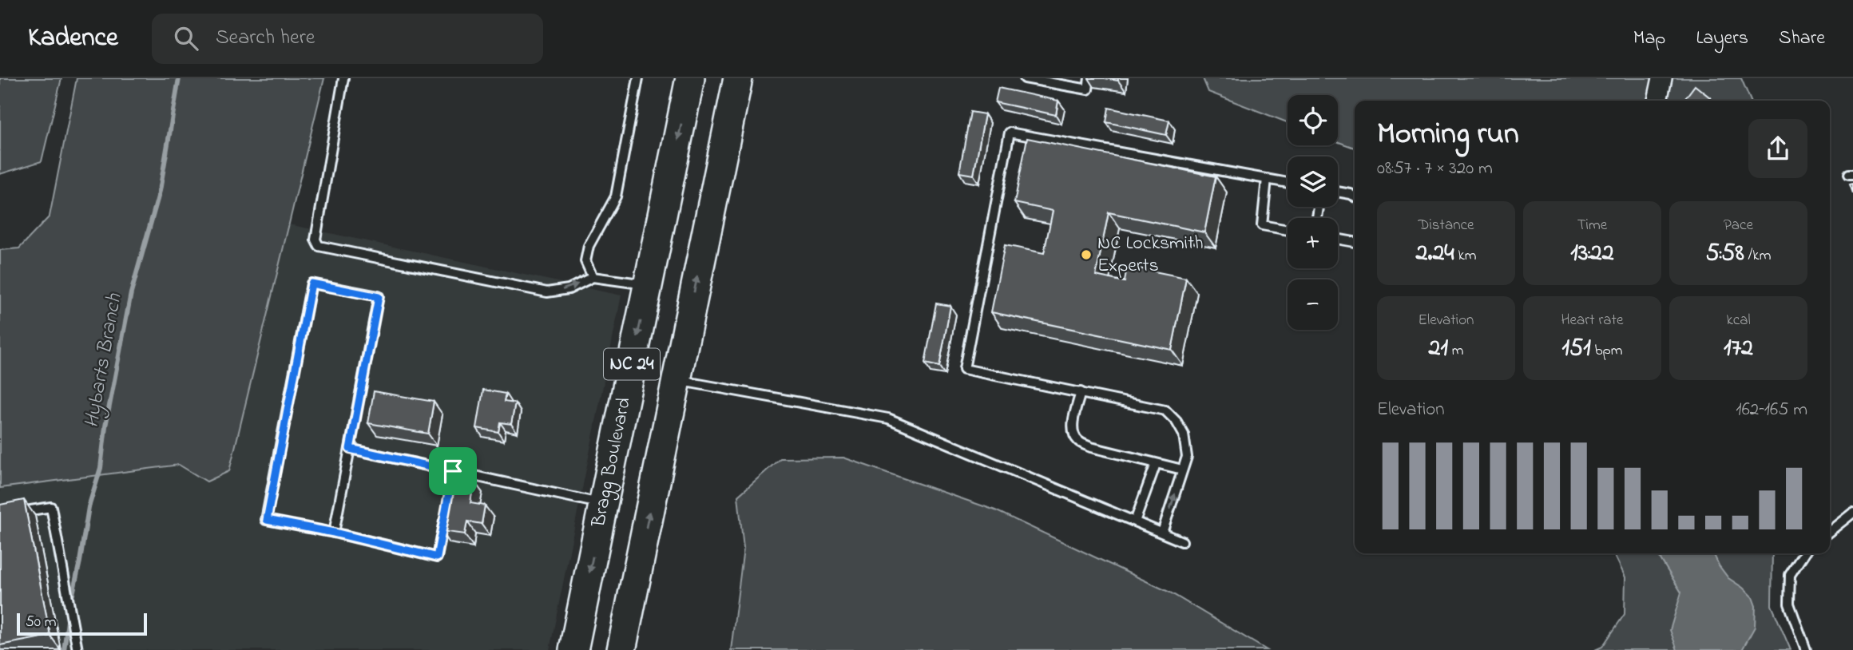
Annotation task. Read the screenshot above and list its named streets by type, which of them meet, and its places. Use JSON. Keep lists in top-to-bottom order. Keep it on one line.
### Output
{"streets":{"main road":["NC 24","Bragg Boulevard"]},"water":["Hybarts Branch"],"places":["NC Locksmith Experts"],"scale_bar":"50 m","page":{"header":"Kadence","search":"Search here","nav":["Map","Layers","Share"],"map_buttons":["+","−"],"heading":["Morning run","08:57 · 7 × 320 m"],"stats":[["Distance","2.24 km"],["Time","13:22"],["Pace","5:58 /km"],["Elevation","21 m"],["Heart rate","151 bpm"],["kcal","172"]],"chart":["Elevation","162–165 m"],"scale":"50 m"}}
